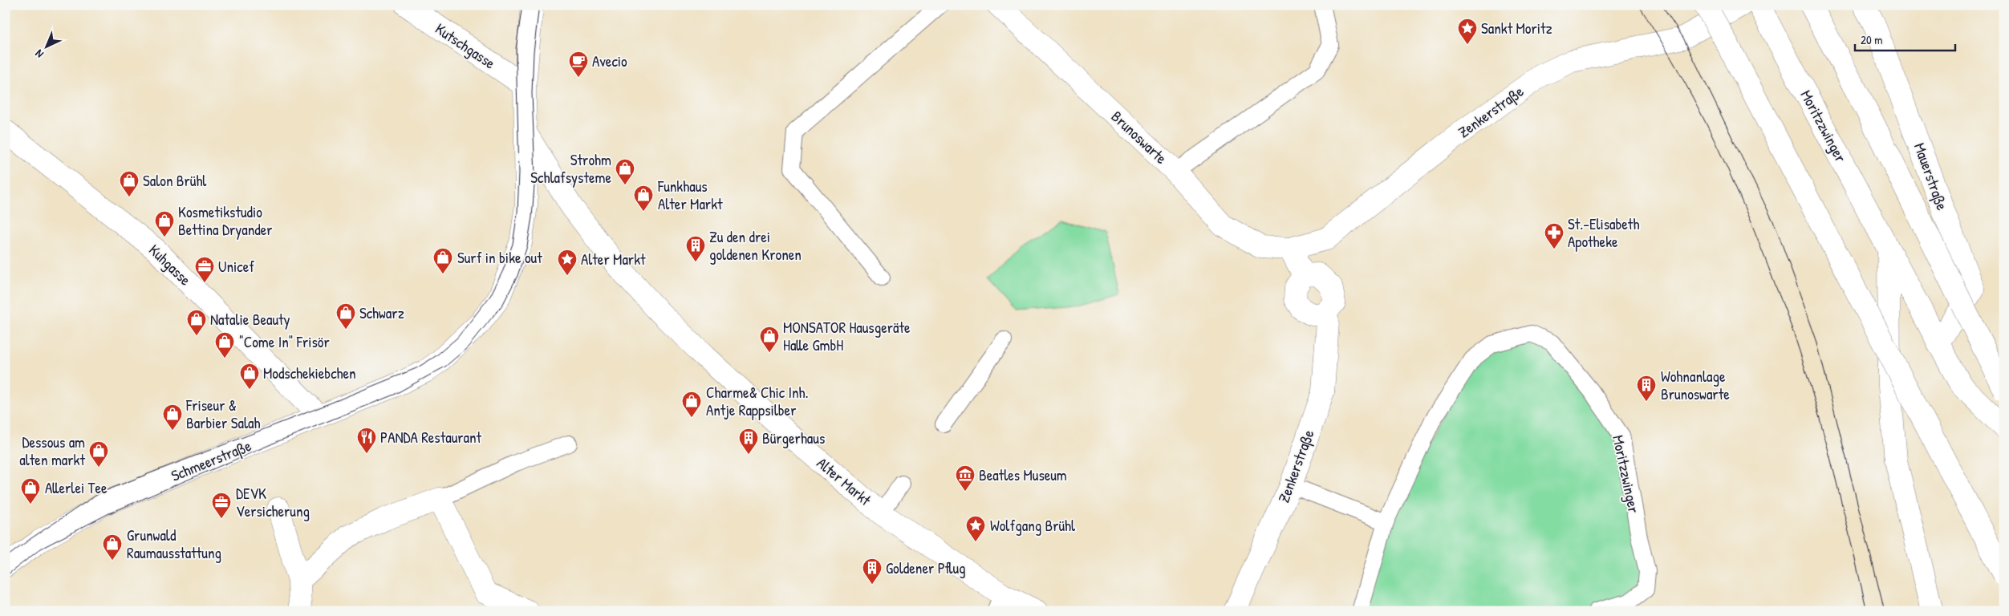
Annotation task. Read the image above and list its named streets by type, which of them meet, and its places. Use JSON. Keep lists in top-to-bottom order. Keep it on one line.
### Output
{"streets":{"street":["Kutschgasse","Zenkerstraße","Moritzzwinger","Brunoswarte","Mauerstraße","Kuhgasse","Schmeerstraße","Alter Markt"]},"crossings":[["Kutschgasse","Alter Markt"],["Zenkerstraße","Brunoswarte"],["Moritzzwinger","Mauerstraße"],["Kuhgasse","Schmeerstraße"],["Schmeerstraße","Alter Markt"]],"places":{"place":["Sankt Moritz","Alter Markt","Wolfgang Brühl"],"cafe":["Avecio"],"shop":["Strohm Schlafsysteme","Salon Brühl","Funkhaus Alter Markt","Kosmetikstudio Bettina Dryander","Surf in bike out","Schwarz","Natalie Beauty","MONSATOR Hausgeräte Halle GmbH","\"Come In\" Frisör","Modschekiebchen","Charme& Chic Inh. Antje Rappsilber","Friseur & Barbier Salah","Dessous am alten markt","Allerlei Tee","Grunwald Raumausstattung"],"pharmacy":["St.-Elisabeth Apotheke"],"building":["Zu den drei goldenen Kronen","Wohnanlage Brunoswarte","Bürgerhaus","Goldener Pflug"],"office":["Unicef","DEVK Versicherung"],"restaurant":["PANDA Restaurant"],"museum":["Beatles Museum"]},"scale_bar":"20 m","north":"bottom left"}
